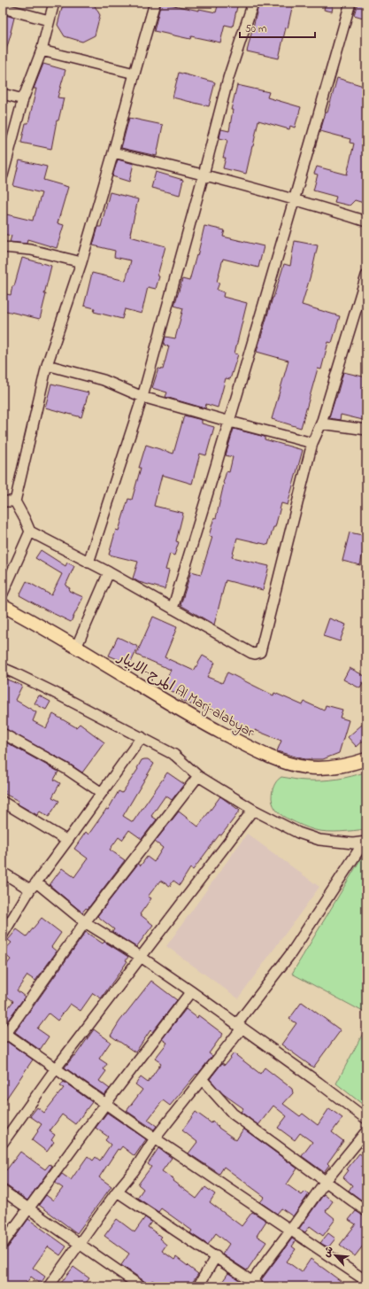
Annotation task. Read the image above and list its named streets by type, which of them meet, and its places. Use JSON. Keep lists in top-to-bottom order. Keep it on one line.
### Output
{"streets":{"main road":["المرج-الابيار Al Marj-alabyar"]},"scale_bar":"50 m","north":"top left"}
